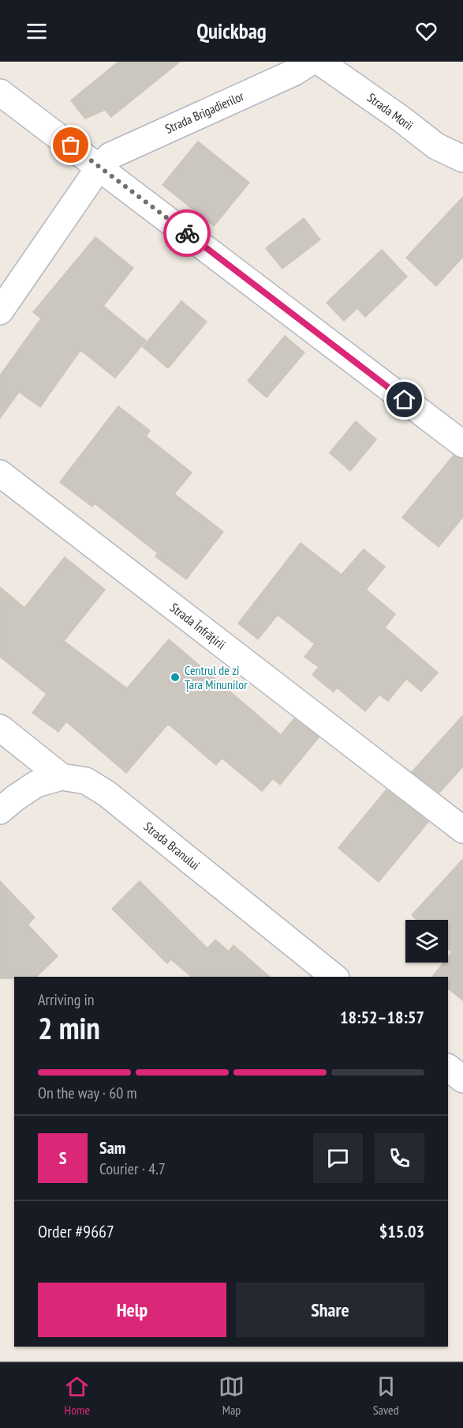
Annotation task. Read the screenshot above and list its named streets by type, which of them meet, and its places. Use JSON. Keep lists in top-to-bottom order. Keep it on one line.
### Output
{"streets":{"street":["Strada Morii","Strada Brigadierilor","Strada Înfrățirii","Strada Branului"]},"places":["Centrul de zi Țara Minunilor"],"page":{"header":"Quickbag","heading":["2 min","Arriving in","18:52–18:57"],"panel":["Sam","Courier · 4.7","Order #9667","$15.03"],"bar":"On the way · 60 m","round":"S","buttons":["Help","Share"],"tabs":["Home","Map","Saved"]}}
